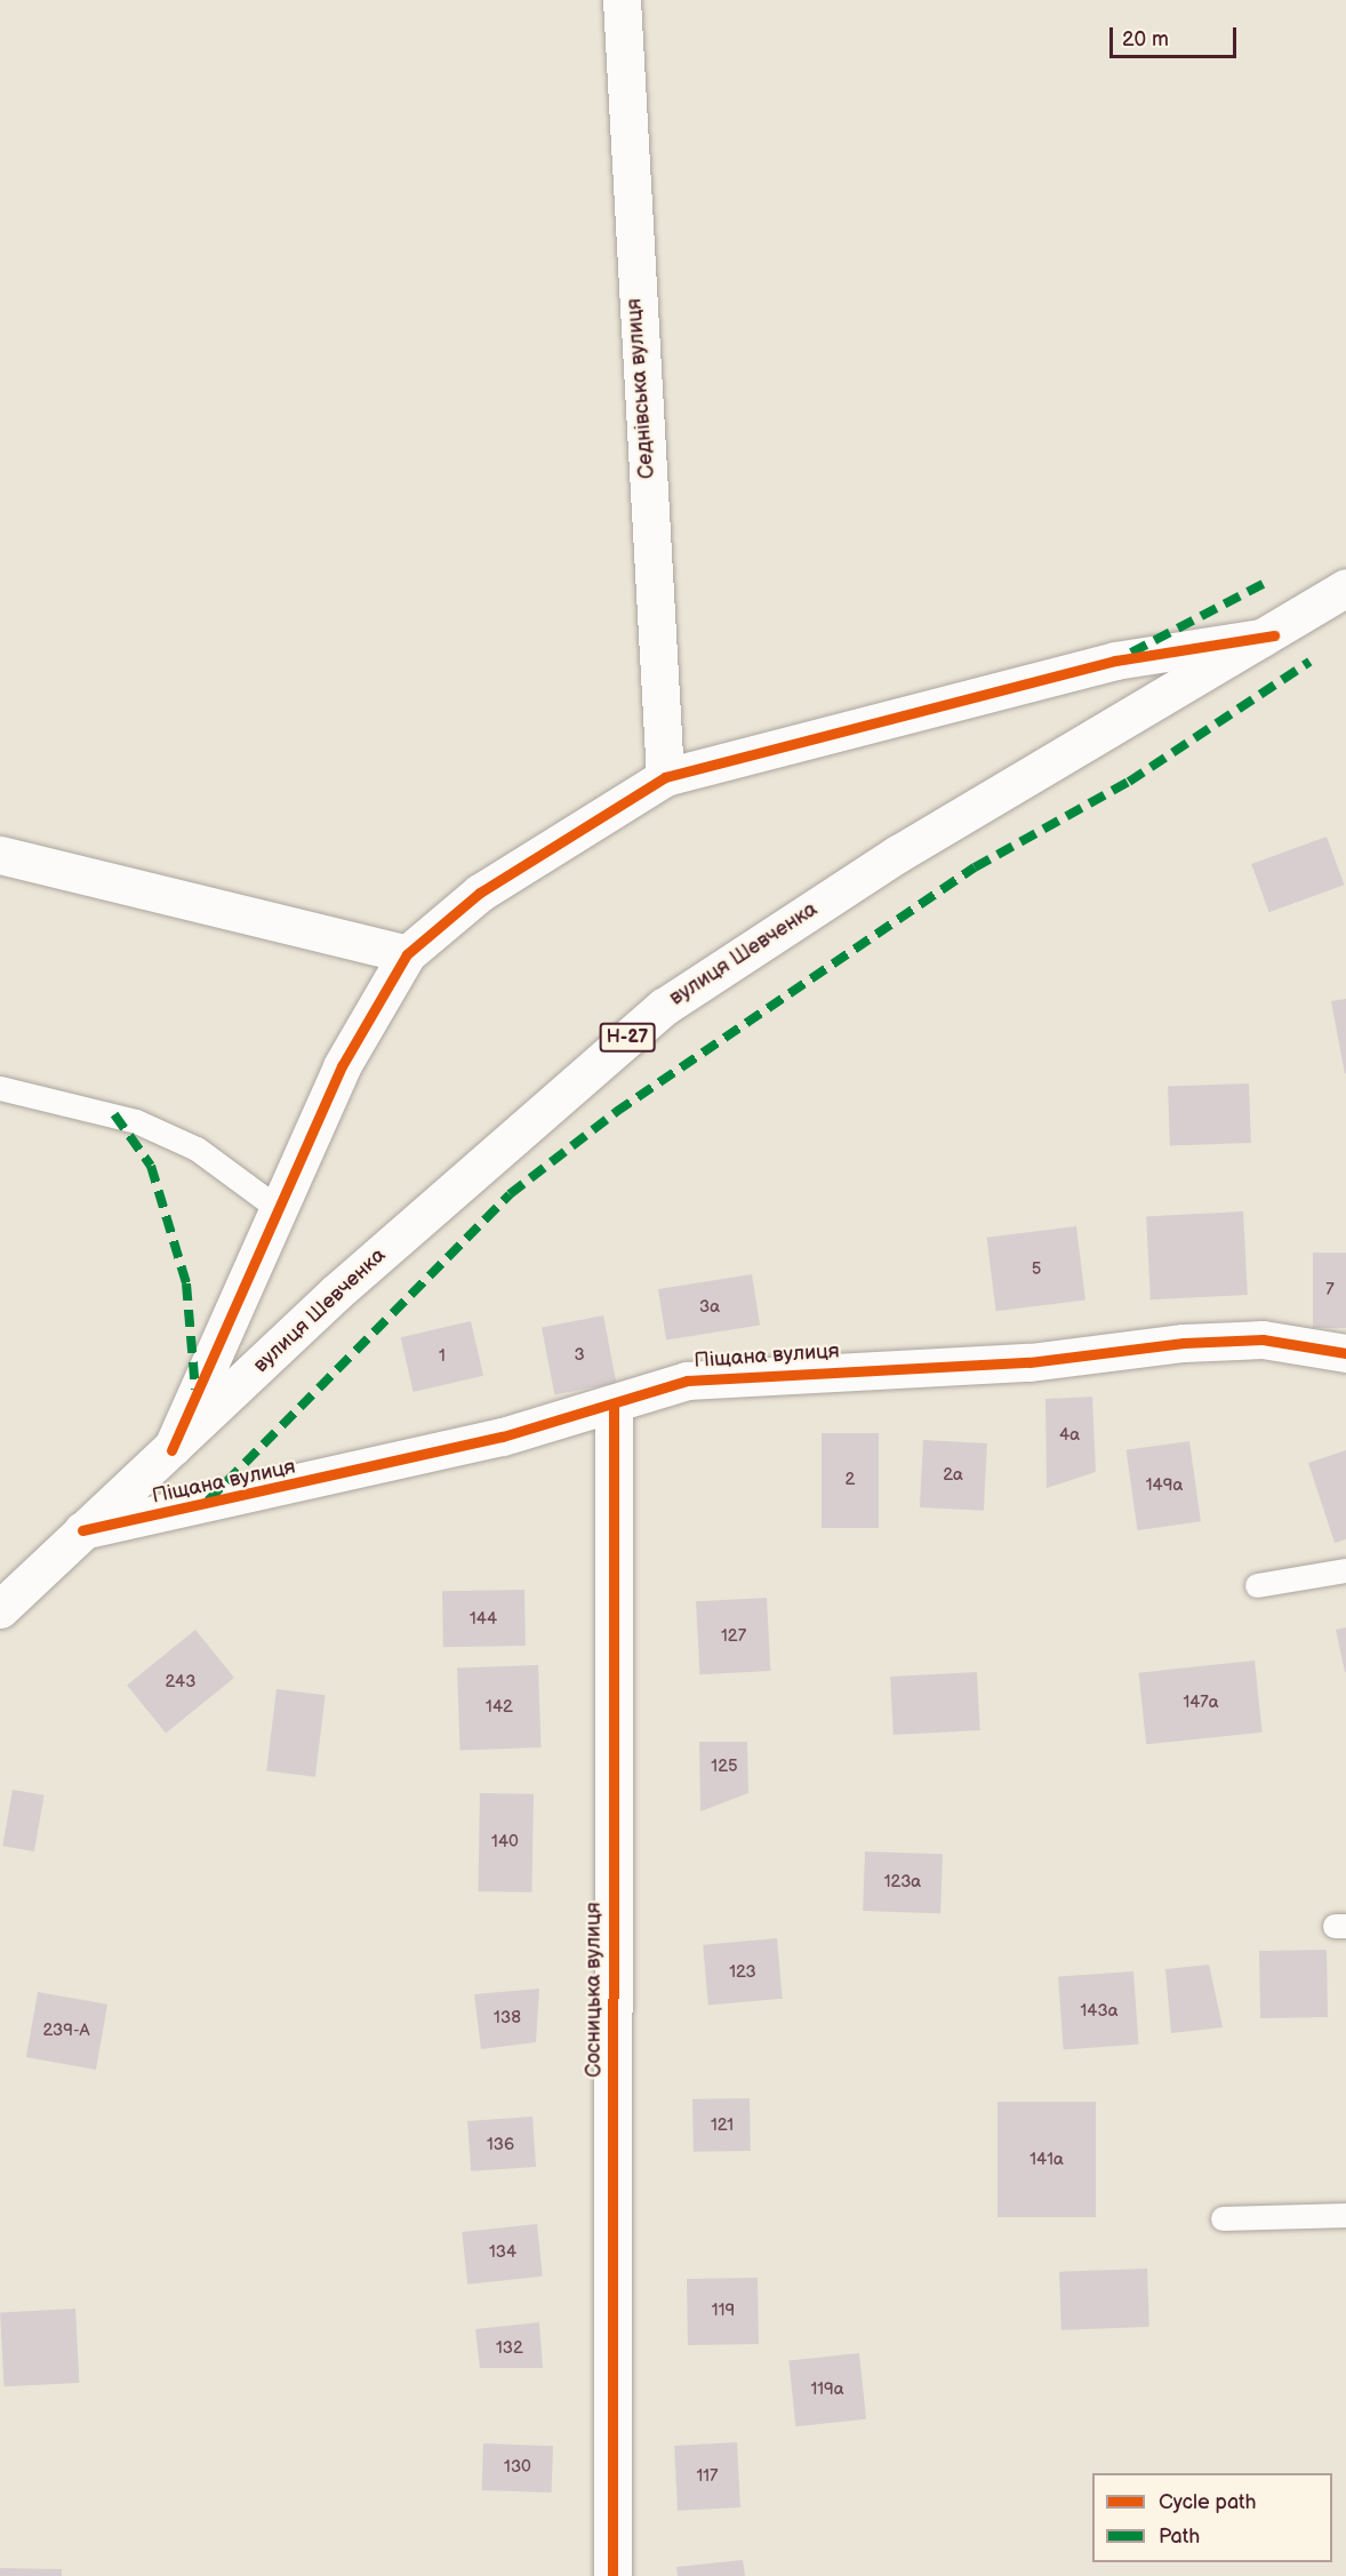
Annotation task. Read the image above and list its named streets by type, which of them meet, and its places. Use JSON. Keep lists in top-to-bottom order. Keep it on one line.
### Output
{"streets":{"street":["Седнівська вулиця","вулиця Шевченка","Н-27","Піщана вулиця","Сосницька вулиця"]},"crossings":[["вулиця Шевченка","Піщана вулиця"],["Піщана вулиця","Сосницька вулиця"]],"house_numbers":["5","7","3а","3","1","4а","2а","2","149а","144","127","243","147а","142","125","140","123а","123","143а","138","239-А","121","136","141а","134","119","132","119а","130","117"],"legend":["Cycle path","Path"],"scale_bar":"20 m"}
